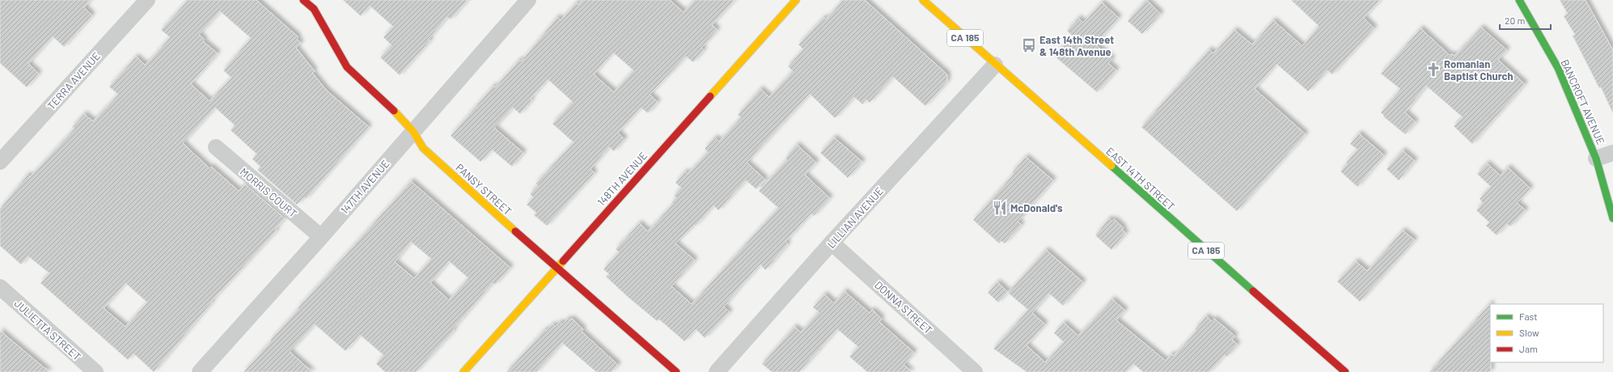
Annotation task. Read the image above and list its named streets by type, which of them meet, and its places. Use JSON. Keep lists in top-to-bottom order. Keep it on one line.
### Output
{"streets":{"street":["CA 185","TERRA AVENUE","BANCROFT AVENUE","148TH AVENUE","EAST 14TH STREET","147TH AVENUE","PANSY STREET","MORRIS COURT","LILLIAN AVENUE","DONNA STREET","JULIETTA STREET"]},"crossings":[["148TH AVENUE","PANSY STREET"],["EAST 14TH STREET","LILLIAN AVENUE"],["147TH AVENUE","PANSY STREET"],["147TH AVENUE","MORRIS COURT"],["LILLIAN AVENUE","DONNA STREET"]],"places":{"bus stop":["East 14th Street & 148th Avenue"],"church":["Romanian Baptist Church"],"restaurant":["McDonald's"]},"legend":["Fast","Slow","Jam"],"scale_bar":"20 m"}
